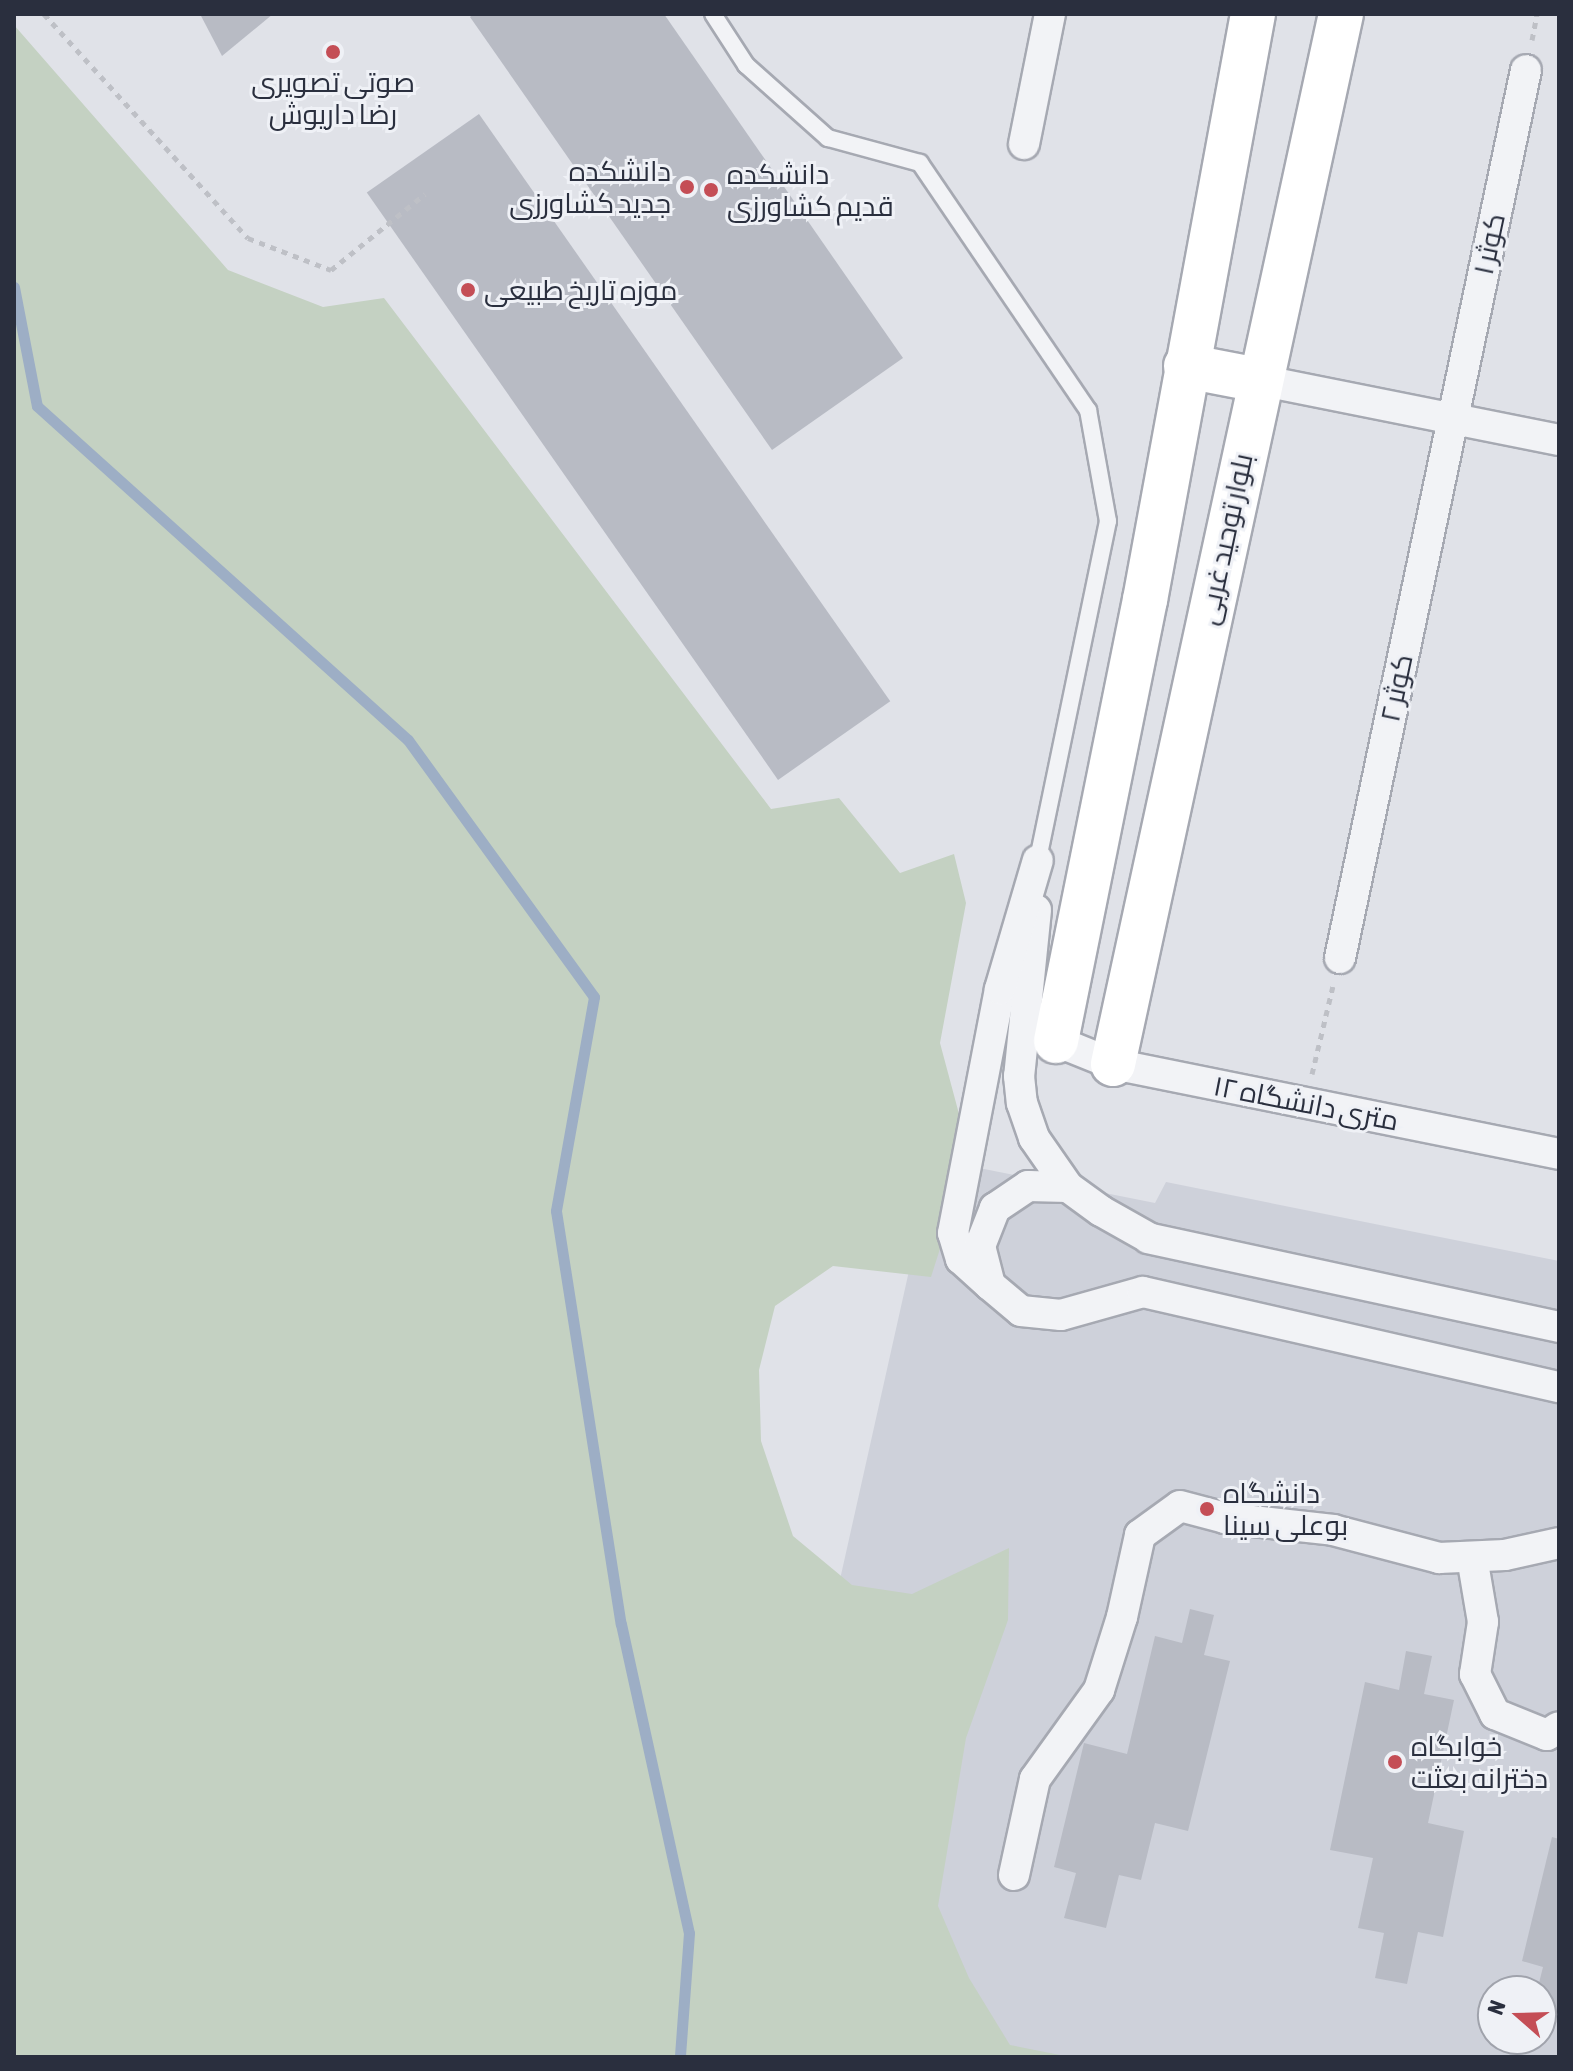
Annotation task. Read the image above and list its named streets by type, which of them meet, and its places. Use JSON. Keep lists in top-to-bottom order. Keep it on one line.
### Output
{"streets":{"street":["کوثر ۱","بلوار توحید غربی","کوثر ۲","۱۲ متری دانشگاه"]},"crossings":[["کوثر ۱","کوثر ۲"],["بلوار توحید غربی","۱۲ متری دانشگاه"]],"places":["صوتی تصویری رضا داریوش","دانشکده جدید کشاورزی","دانشکده قدیم کشاورزی","موزه تاریخ طبیعی","دانشگاه بوعلی سینا","خوابگاه دخترانه بعثت"],"north":"left"}
